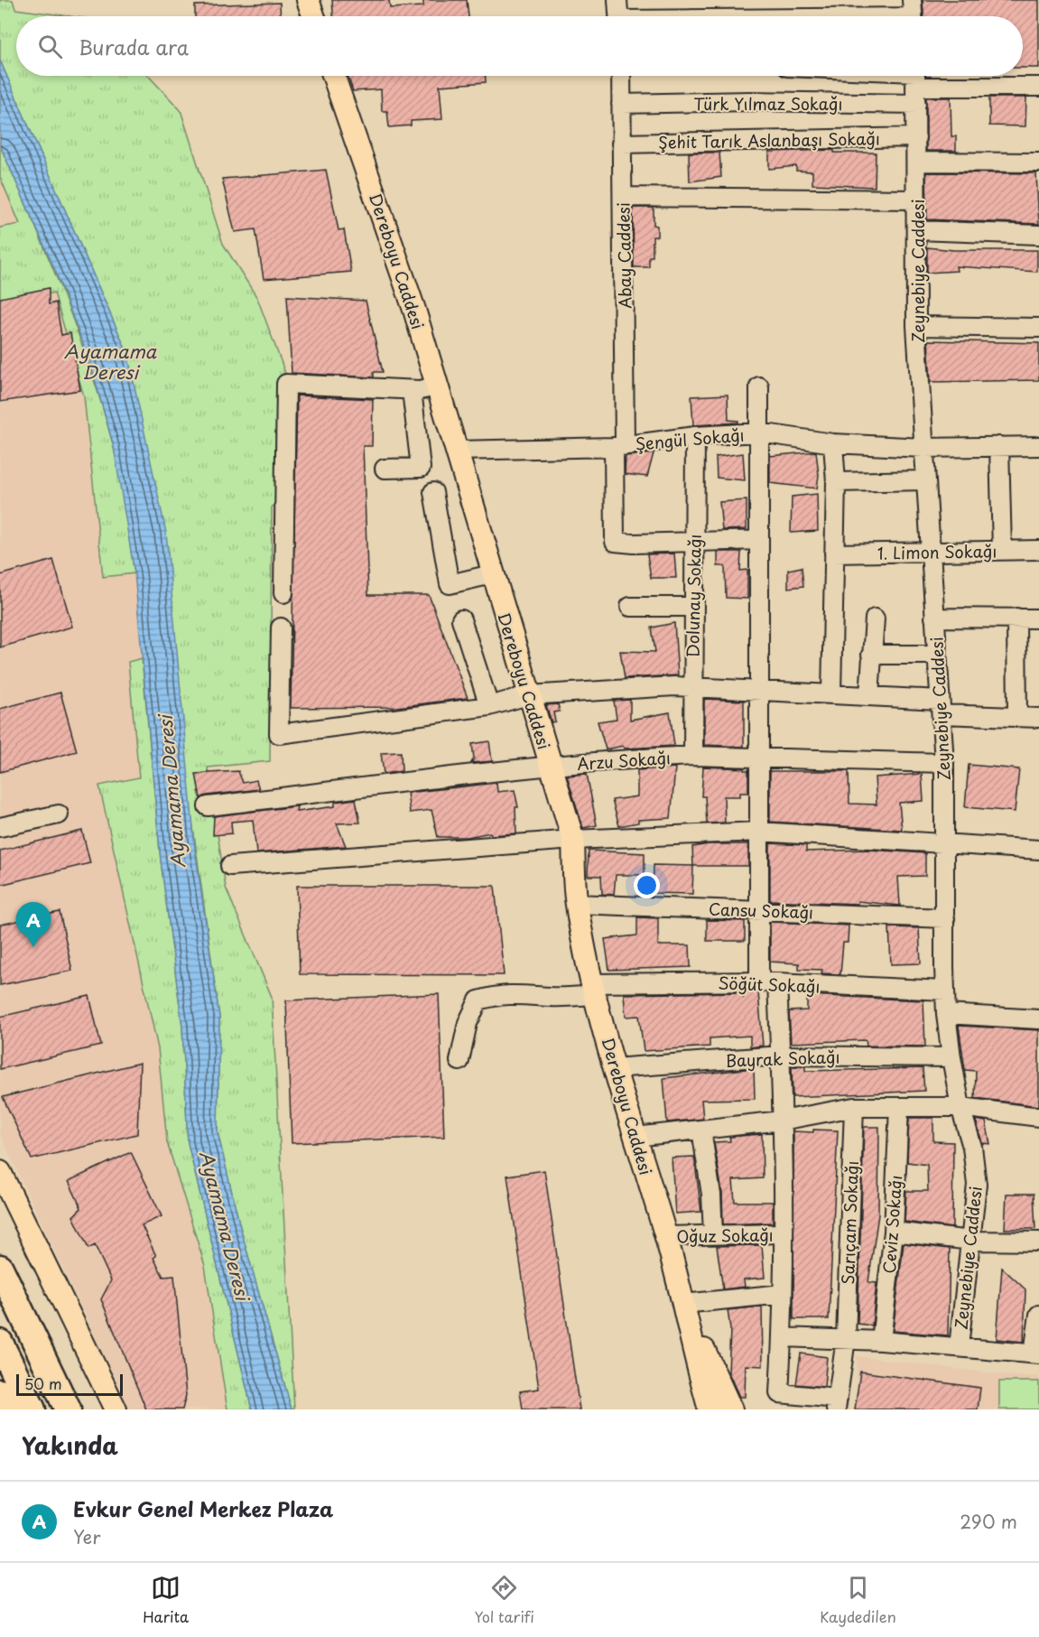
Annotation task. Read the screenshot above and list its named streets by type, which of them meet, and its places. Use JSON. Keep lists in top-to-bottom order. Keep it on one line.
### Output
{"streets":{"main road":["Dereboyu Caddesi"],"street":["Türk Yılmaz Sokağı","Şehit Tarık Aslanbaşı Sokağı","Abay Caddesi","Zeynebiye Caddesi","Şengül Sokağı","1. Limon Sokağı","Dolunay Sokağı","Arzu Sokağı","Cansu Sokağı","Söğüt Sokağı","Bayrak Sokağı","Sarıçam Sokağı","Ceviz Sokağı","Oğuz Sokağı"]},"crossings":[["Türk Yılmaz Sokağı","Abay Caddesi"],["Türk Yılmaz Sokağı","Zeynebiye Caddesi"],["Şehit Tarık Aslanbaşı Sokağı","Abay Caddesi"],["Şehit Tarık Aslanbaşı Sokağı","Zeynebiye Caddesi"],["Abay Caddesi","Şengül Sokağı"],["Abay Caddesi","Dolunay Sokağı"],["Dereboyu Caddesi","Şengül Sokağı"],["Dereboyu Caddesi","Arzu Sokağı"],["Dereboyu Caddesi","Cansu Sokağı"],["Dereboyu Caddesi","Söğüt Sokağı"],["Dereboyu Caddesi","Bayrak Sokağı"],["Dereboyu Caddesi","Oğuz Sokağı"],["Zeynebiye Caddesi","Şengül Sokağı"],["Zeynebiye Caddesi","1. Limon Sokağı"],["Zeynebiye Caddesi","Arzu Sokağı"],["Zeynebiye Caddesi","Cansu Sokağı"],["Zeynebiye Caddesi","Söğüt Sokağı"],["Zeynebiye Caddesi","Bayrak Sokağı"],["Şengül Sokağı","Dolunay Sokağı"],["Dolunay Sokağı","Arzu Sokağı"]],"water":["Ayamama Deresi"],"scale_bar":"50 m","page":{"search":"Burada ara","pins":"A","scale":"50 m","heading":"Yakında","list":[{"mark":"A","name":"Evkur Genel Merkez Plaza","note":"Yer","value":"290 m"}],"nav":["Harita","Yol tarifi","Kaydedilen"]}}
